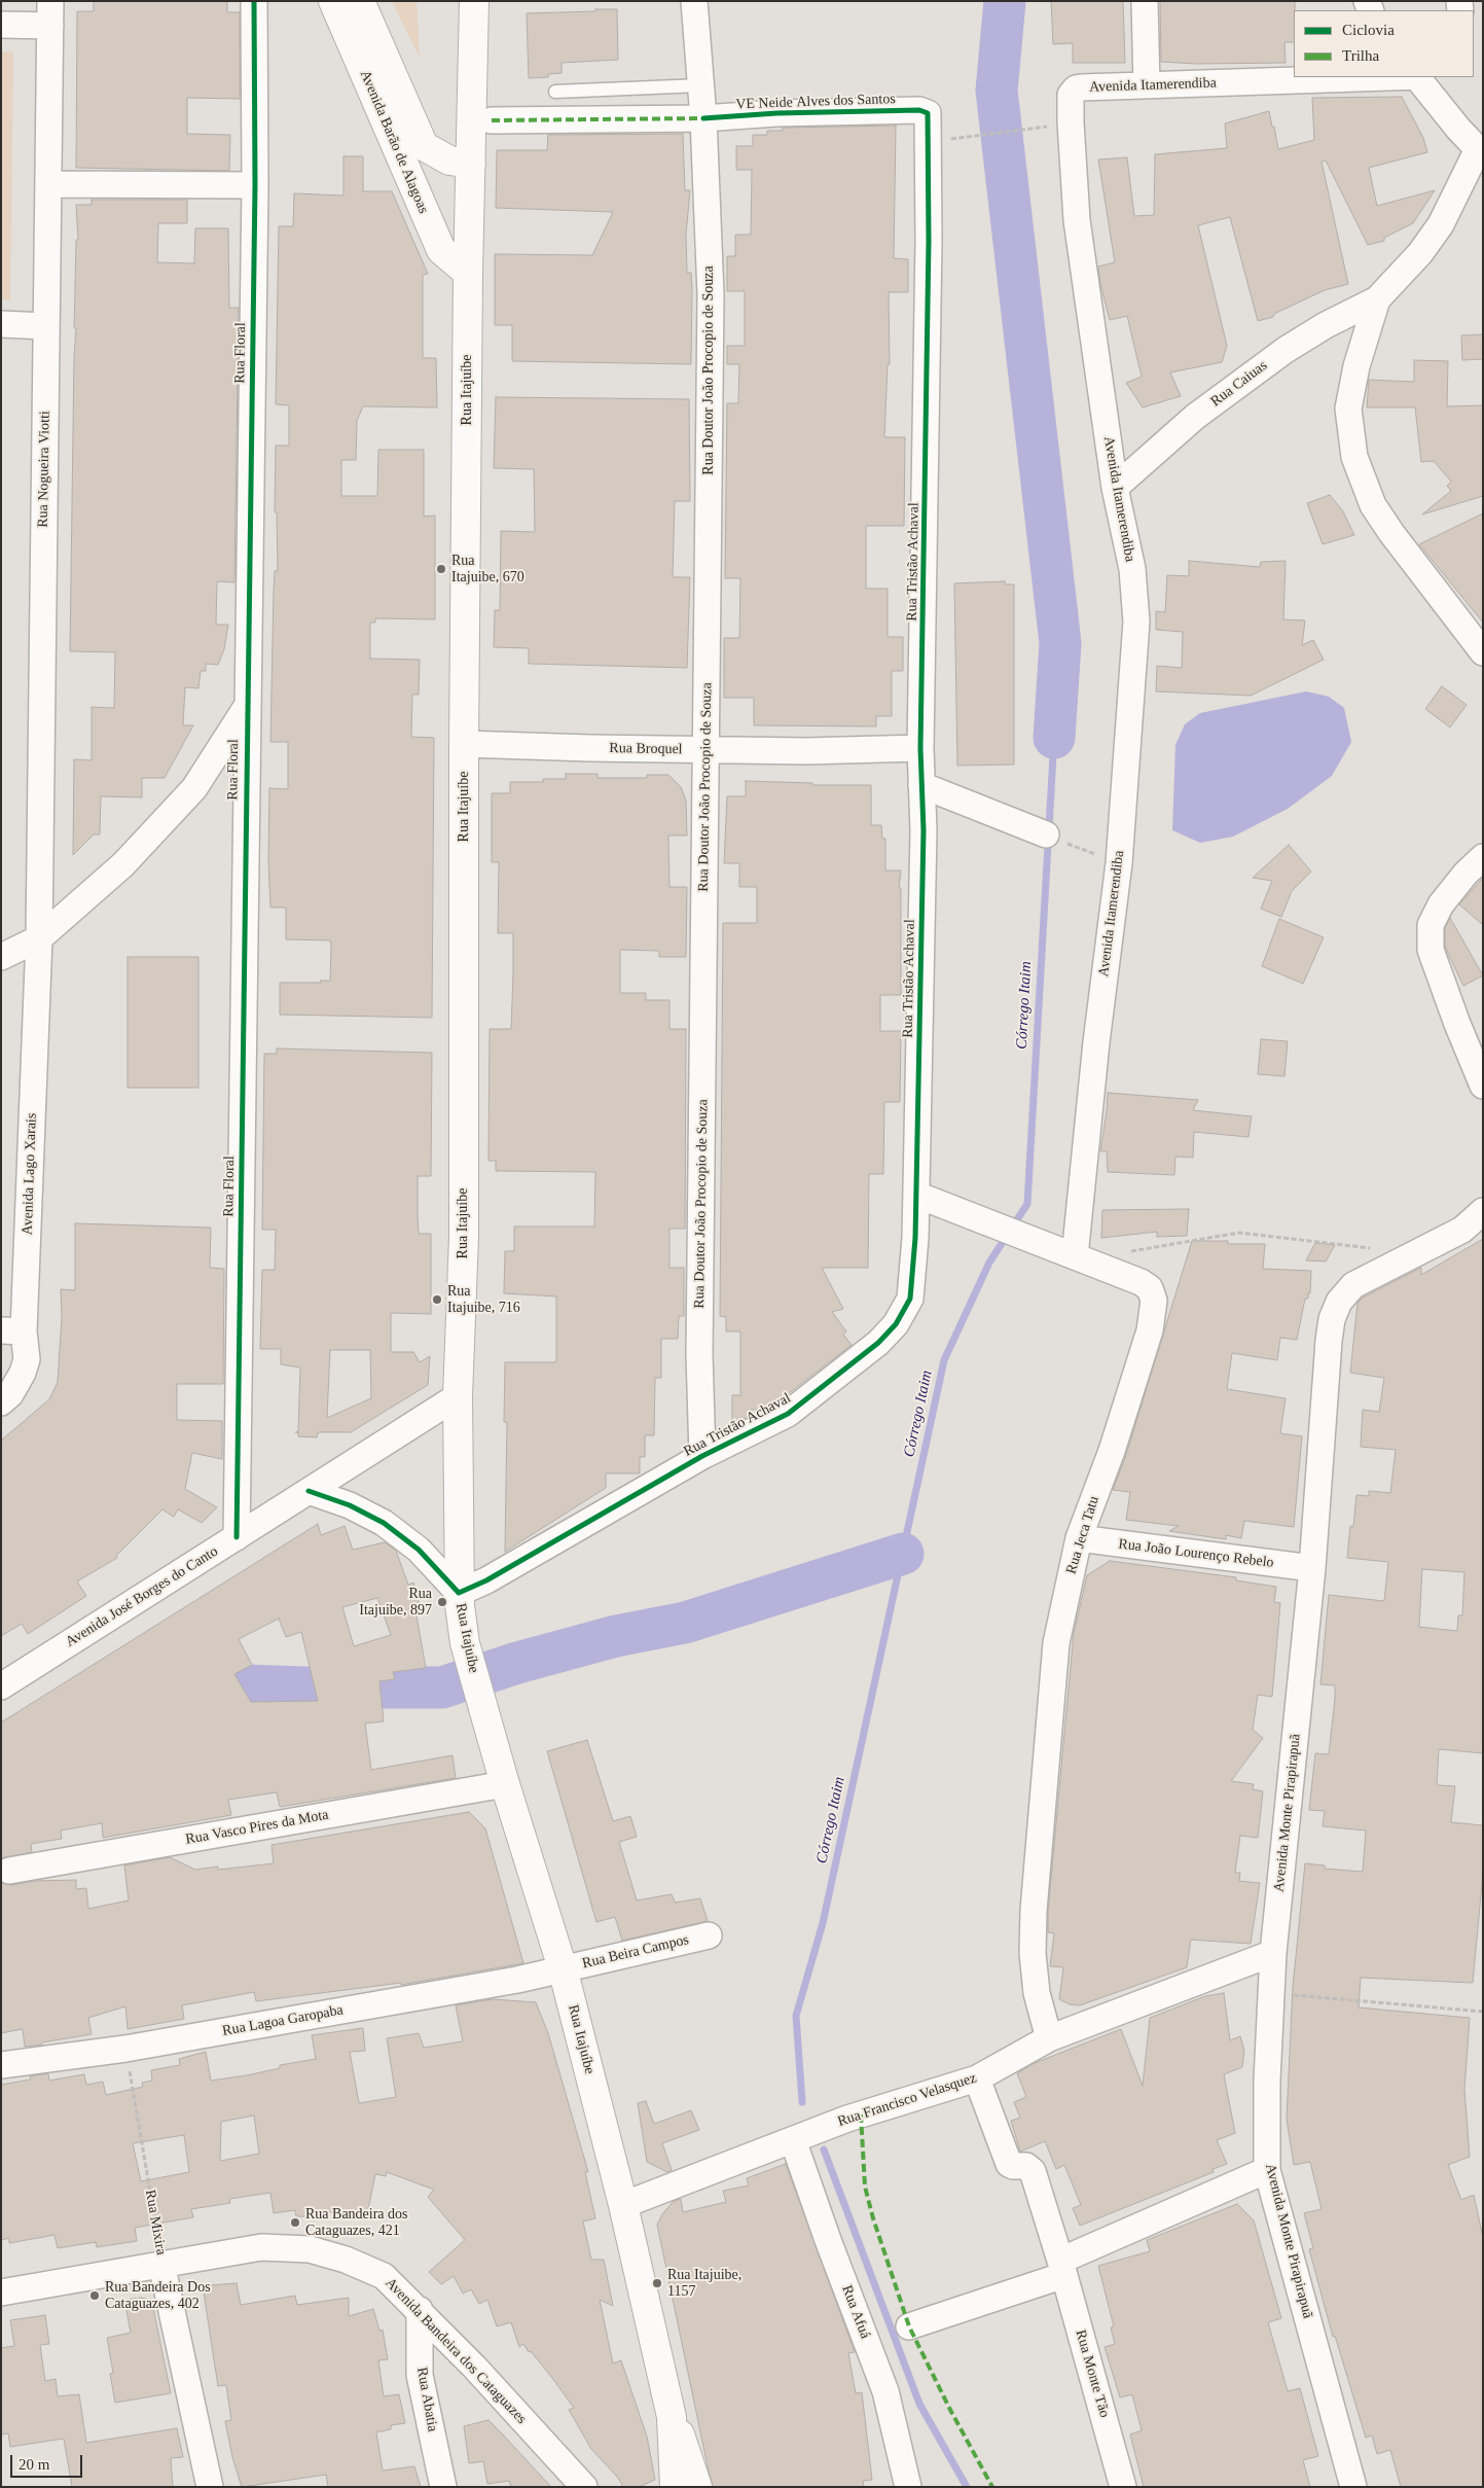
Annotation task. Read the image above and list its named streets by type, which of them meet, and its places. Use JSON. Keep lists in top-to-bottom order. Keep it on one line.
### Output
{"streets":{"main road":["Avenida Barão de Alagoas","Rua Itajuíbe"],"street":["Avenida Itamerendiba","VE Neide Alves dos Santos","Rua Floral","Rua Doutor João Procopio de Souza","Rua Caiuas","Rua Nogueira Viotti","Rua Tristão Achaval","Rua Broquel","Avenida Lago Xarais","Rua Jeca Tatu","Rua João Lourenço Rebelo","Avenida José Borges do Canto","Avenida Monte Pirapirapuã","Rua Vasco Pires da Mota","Rua Beira Campos","Rua Lagoa Garopaba","Rua Francisco Velasquez","Rua Mixira","Rua Afuá","Avenida Bandeira dos Cataguazes","Rua Monte Tão","Rua Abatia"]},"crossings":[["Avenida Itamerendiba","Rua Caiuas"],["Avenida Itamerendiba","Rua Jeca Tatu"],["VE Neide Alves dos Santos","Rua Doutor João Procopio de Souza"],["VE Neide Alves dos Santos","Rua Tristão Achaval"],["Avenida Barão de Alagoas","Rua Itajuíbe"],["Rua Floral","Avenida José Borges do Canto"],["Rua Doutor João Procopio de Souza","Rua Tristão Achaval"],["Rua Doutor João Procopio de Souza","Rua Broquel"],["Rua Itajuíbe","Rua Tristão Achaval"],["Rua Itajuíbe","Rua Broquel"],["Rua Itajuíbe","Avenida José Borges do Canto"],["Rua Itajuíbe","Rua Vasco Pires da Mota"],["Rua Itajuíbe","Rua Beira Campos"],["Rua Itajuíbe","Rua Lagoa Garopaba"],["Rua Itajuíbe","Rua Francisco Velasquez"],["Rua Nogueira Viotti","Avenida Lago Xarais"],["Rua Tristão Achaval","Rua Broquel"],["Rua Tristão Achaval","Rua Jeca Tatu"],["Rua Jeca Tatu","Rua João Lourenço Rebelo"],["Rua Jeca Tatu","Rua Francisco Velasquez"],["Rua João Lourenço Rebelo","Avenida Monte Pirapirapuã"],["Avenida Monte Pirapirapuã","Rua Francisco Velasquez"],["Rua Beira Campos","Rua Lagoa Garopaba"],["Rua Lagoa Garopaba","Rua Mixira"],["Rua Francisco Velasquez","Rua Afuá"],["Rua Francisco Velasquez","Rua Monte Tão"],["Rua Mixira","Avenida Bandeira dos Cataguazes"],["Avenida Bandeira dos Cataguazes","Rua Abatia"]],"water":["Córrego Itaim"],"places":["Rua Itajuibe, 670","Rua Itajuibe, 716","Rua Itajuibe, 897","Rua Bandeira dos Cataguazes, 421","Rua Itajuibe, 1157","Rua Bandeira Dos Cataguazes, 402"],"legend":["Ciclovia","Trilha"],"scale_bar":"20 m"}
